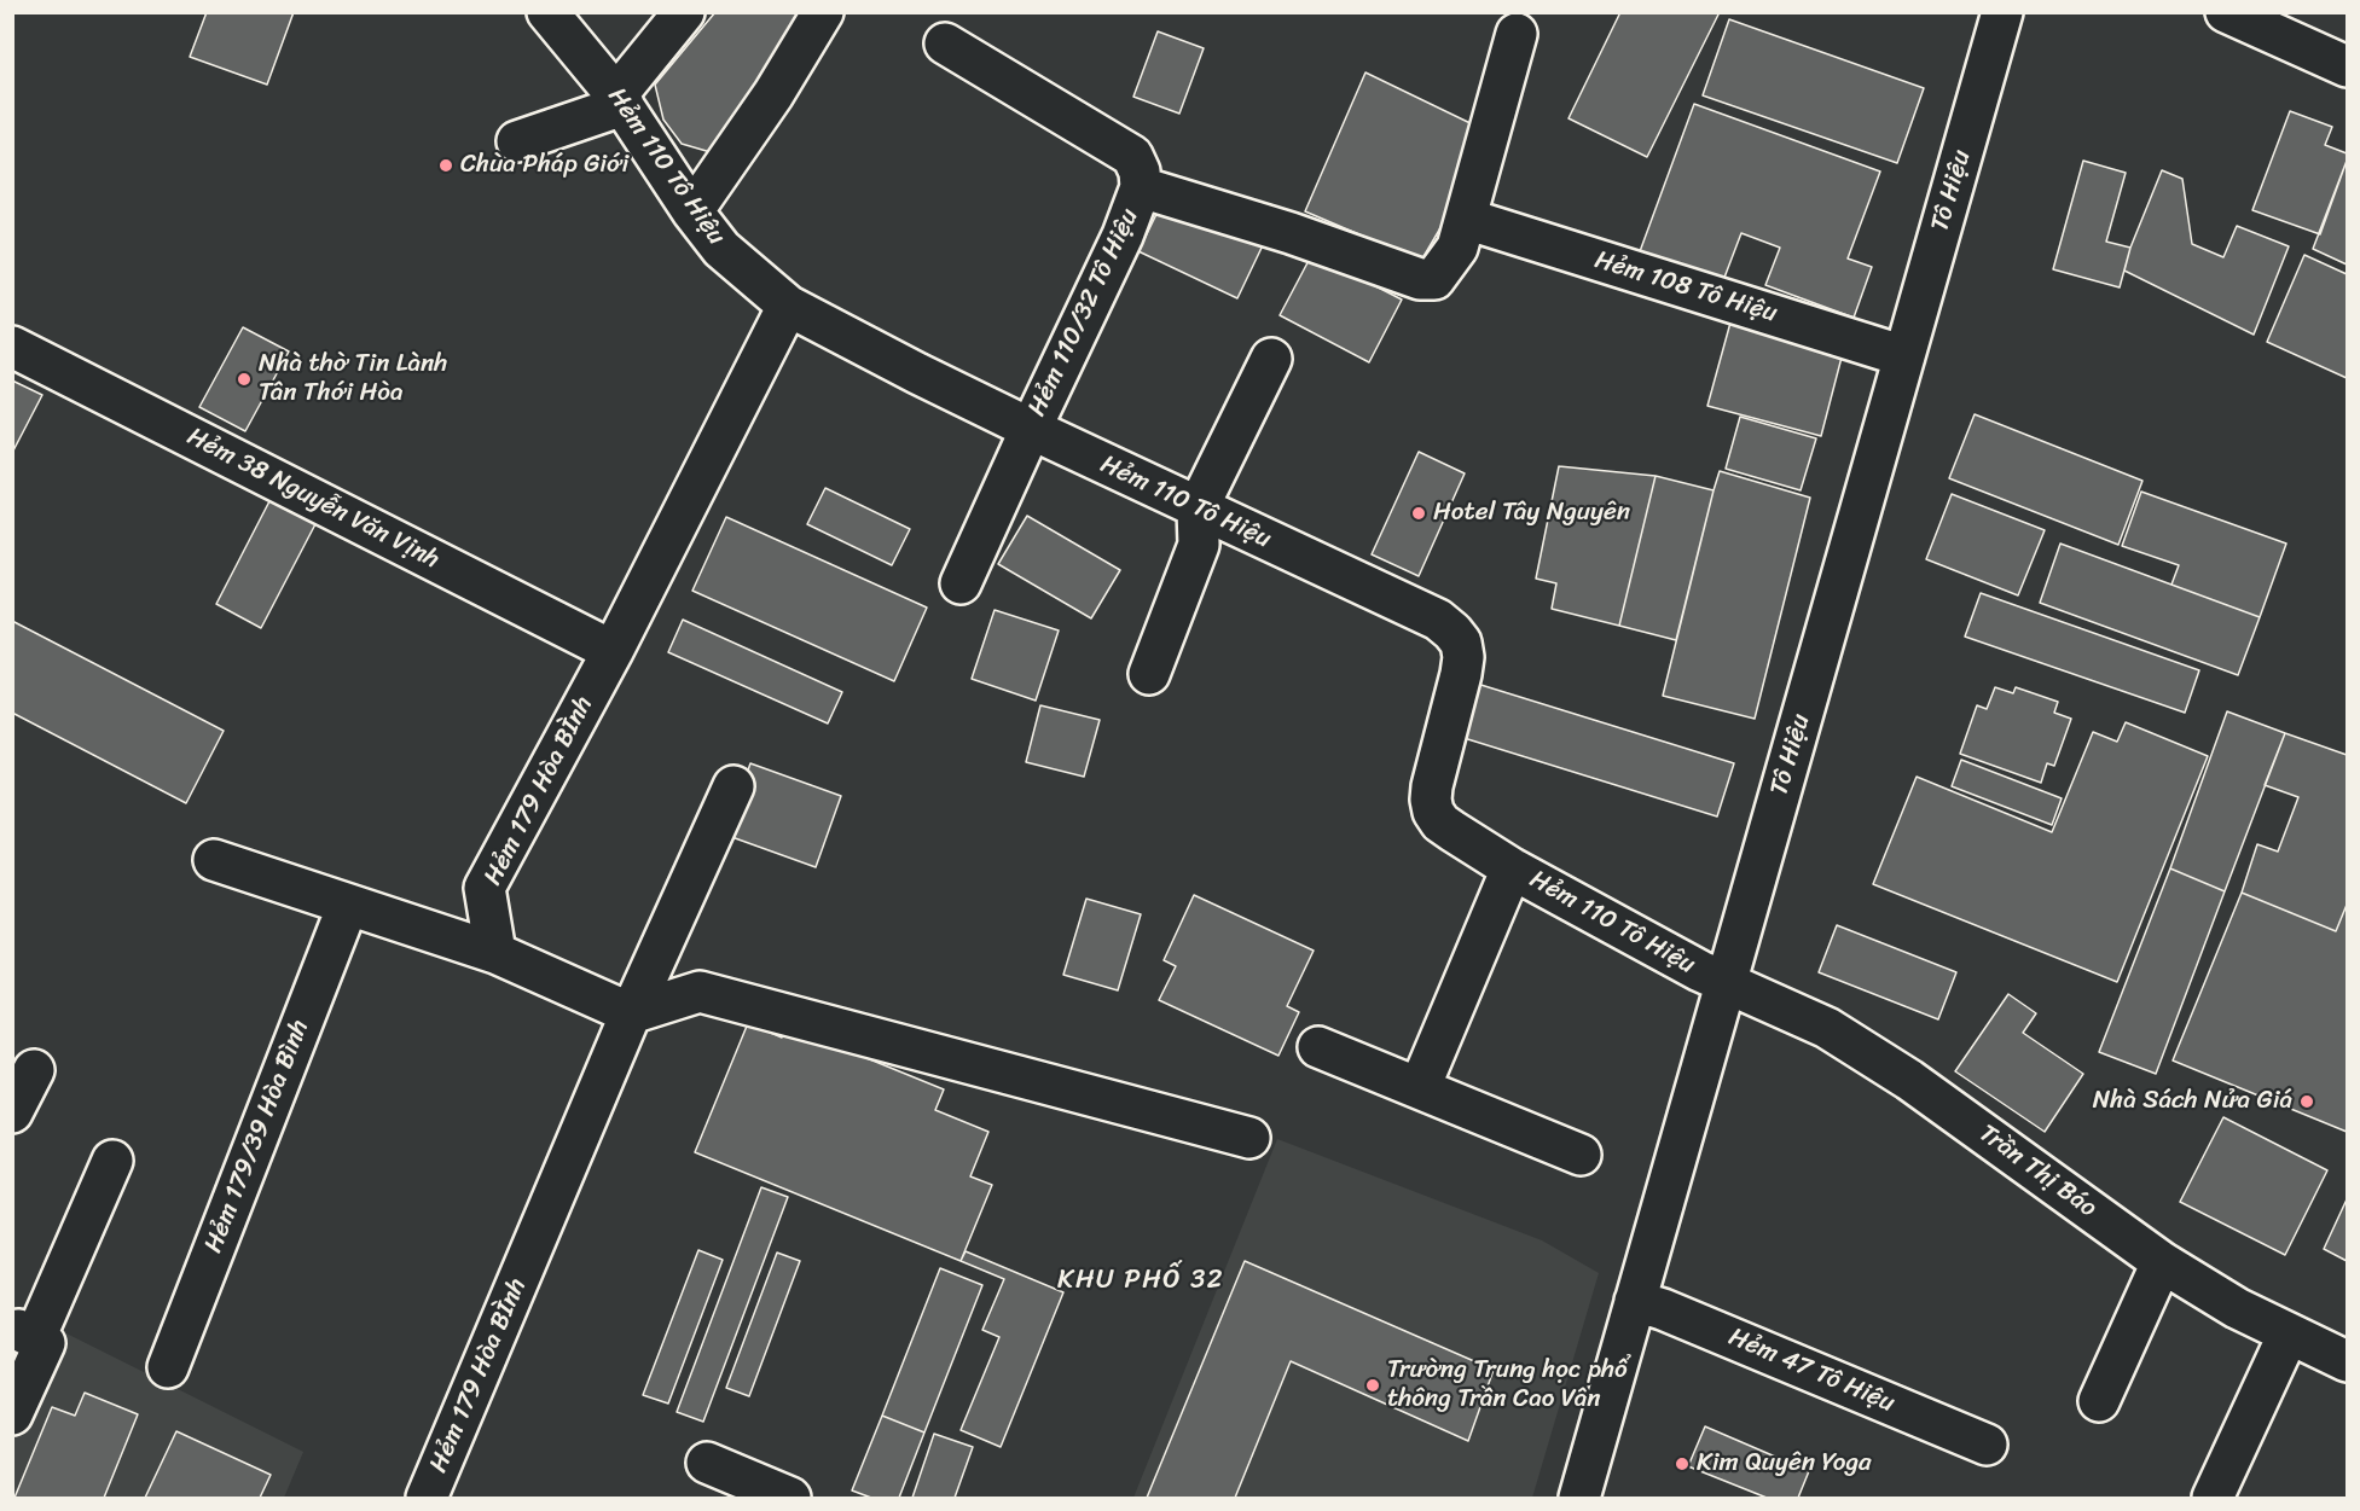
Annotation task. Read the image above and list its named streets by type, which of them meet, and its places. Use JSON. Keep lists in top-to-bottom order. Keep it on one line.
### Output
{"streets":{"street":["Hẻm 110 Tô Hiệu","Tô Hiệu","Hẻm 108 Tô Hiệu","Hẻm 110/32 Tô Hiệu","Hẻm 38 Nguyễn Văn Vịnh","Hẻm 179 Hòa BÌnh","Hẻm 179/39 Hòa Bình","Trần Thị Báo","Hẻm 47 Tô Hiệu"]},"crossings":[["Hẻm 110 Tô Hiệu","Tô Hiệu"],["Hẻm 110 Tô Hiệu","Hẻm 110/32 Tô Hiệu"],["Hẻm 110 Tô Hiệu","Hẻm 179 Hòa BÌnh"],["Hẻm 110 Tô Hiệu","Trần Thị Báo"],["Tô Hiệu","Hẻm 108 Tô Hiệu"],["Tô Hiệu","Trần Thị Báo"],["Tô Hiệu","Hẻm 47 Tô Hiệu"],["Hẻm 38 Nguyễn Văn Vịnh","Hẻm 179 Hòa BÌnh"]],"districts":["KHU PHỐ 32"],"places":["Chùa Pháp Giới","Nhà thờ Tin Lành Tân Thới Hòa","Hotel Tây Nguyên","Nhà Sách Nửa Giá","Trường Trung học phổ thông Trần Cao Vân","Kim Quyên Yoga"]}
